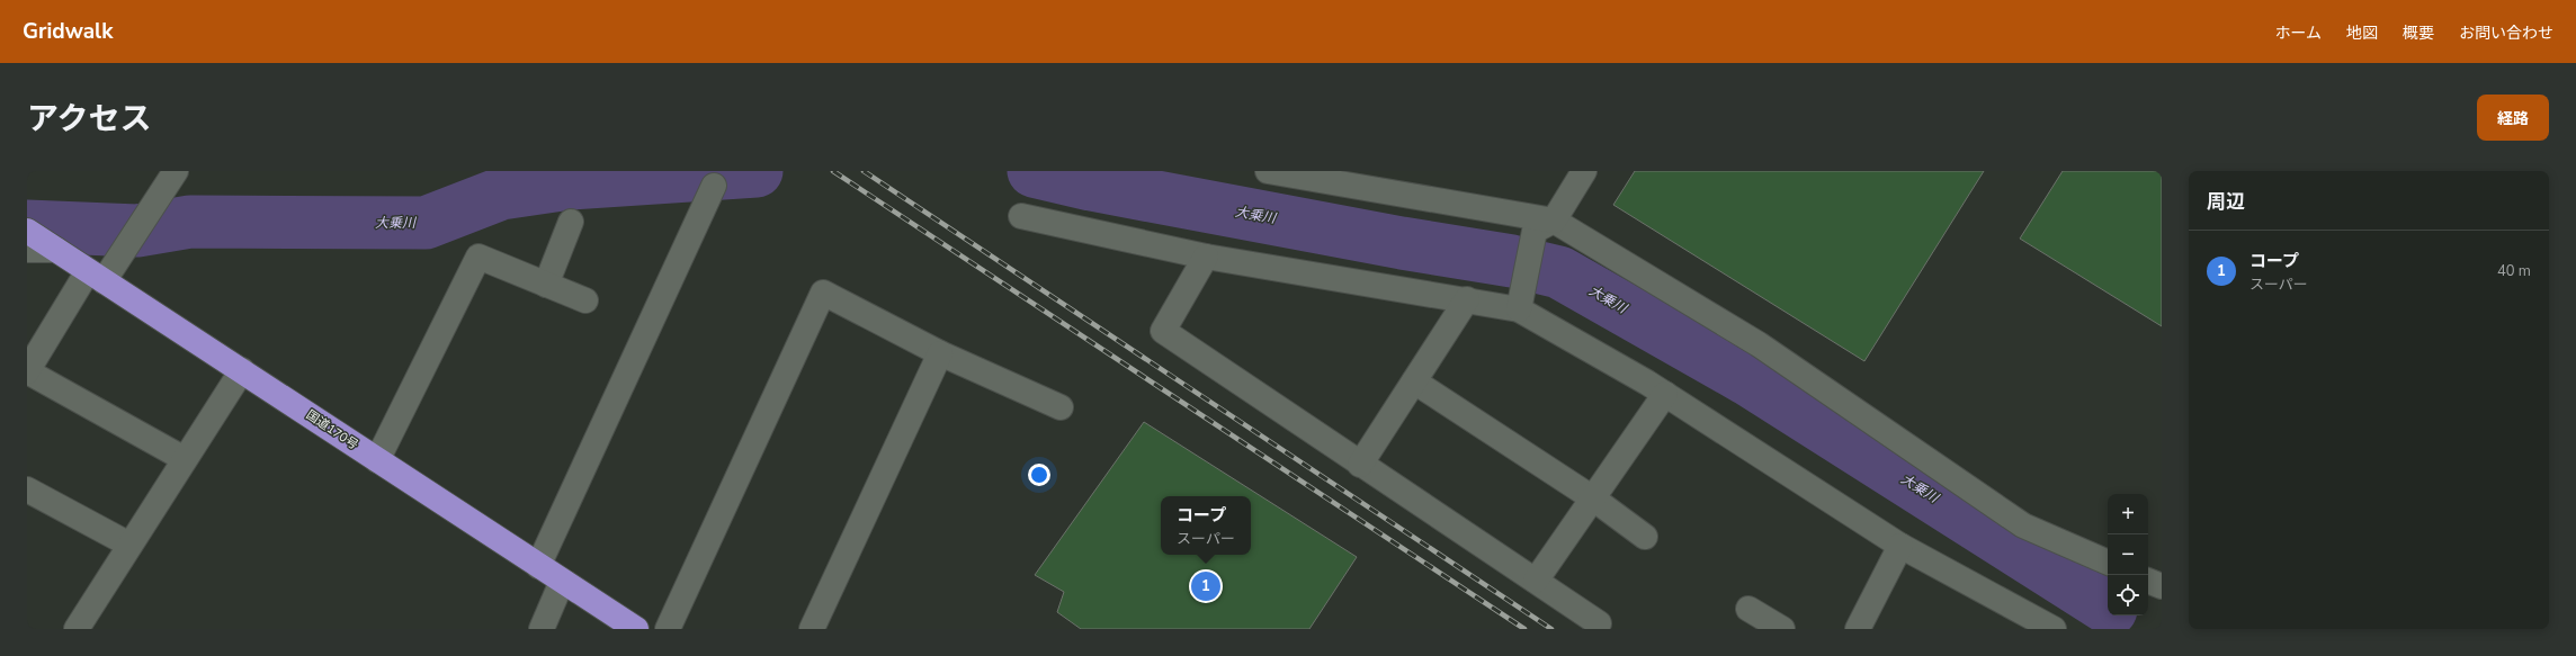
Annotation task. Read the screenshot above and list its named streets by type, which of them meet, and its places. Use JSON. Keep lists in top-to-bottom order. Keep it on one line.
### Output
{"streets":{"highway":["国道170号"]},"water":["大乗川"],"page":{"header":"Gridwalk","nav":["ホーム","地図","概要","お問い合わせ"],"title":"アクセス","buttons":"経路","heading":"周辺","list":[{"mark":"1","name":"コープ","note":"スーパー","value":"40 m"}],"map_buttons":["+","−"],"popup":["コープ","スーパー"],"pins":"1"}}
